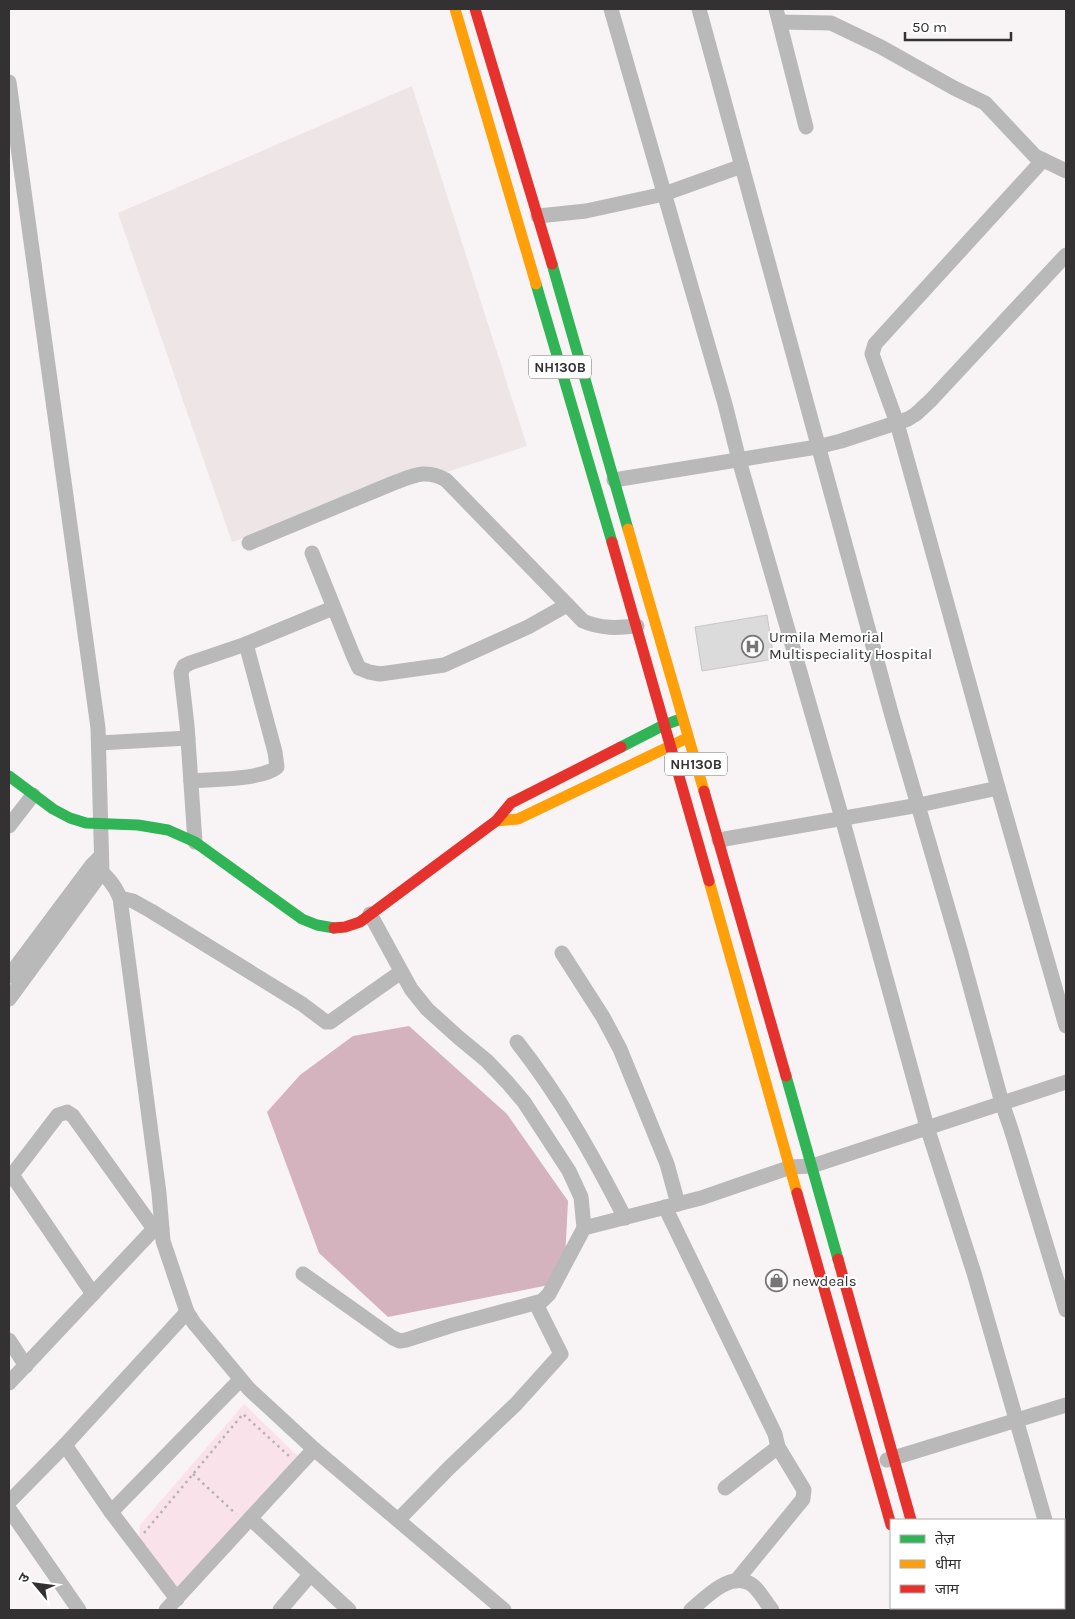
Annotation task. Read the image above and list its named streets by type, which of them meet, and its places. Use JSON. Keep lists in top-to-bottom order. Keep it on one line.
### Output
{"streets":{"main road":["NH130B"]},"places":{"hospital":["Urmila Memorial Multispeciality Hospital"],"shop":["newdeals"]},"legend":["तेज़","धीमा","जाम"],"scale_bar":"50 m","north":"top left"}
